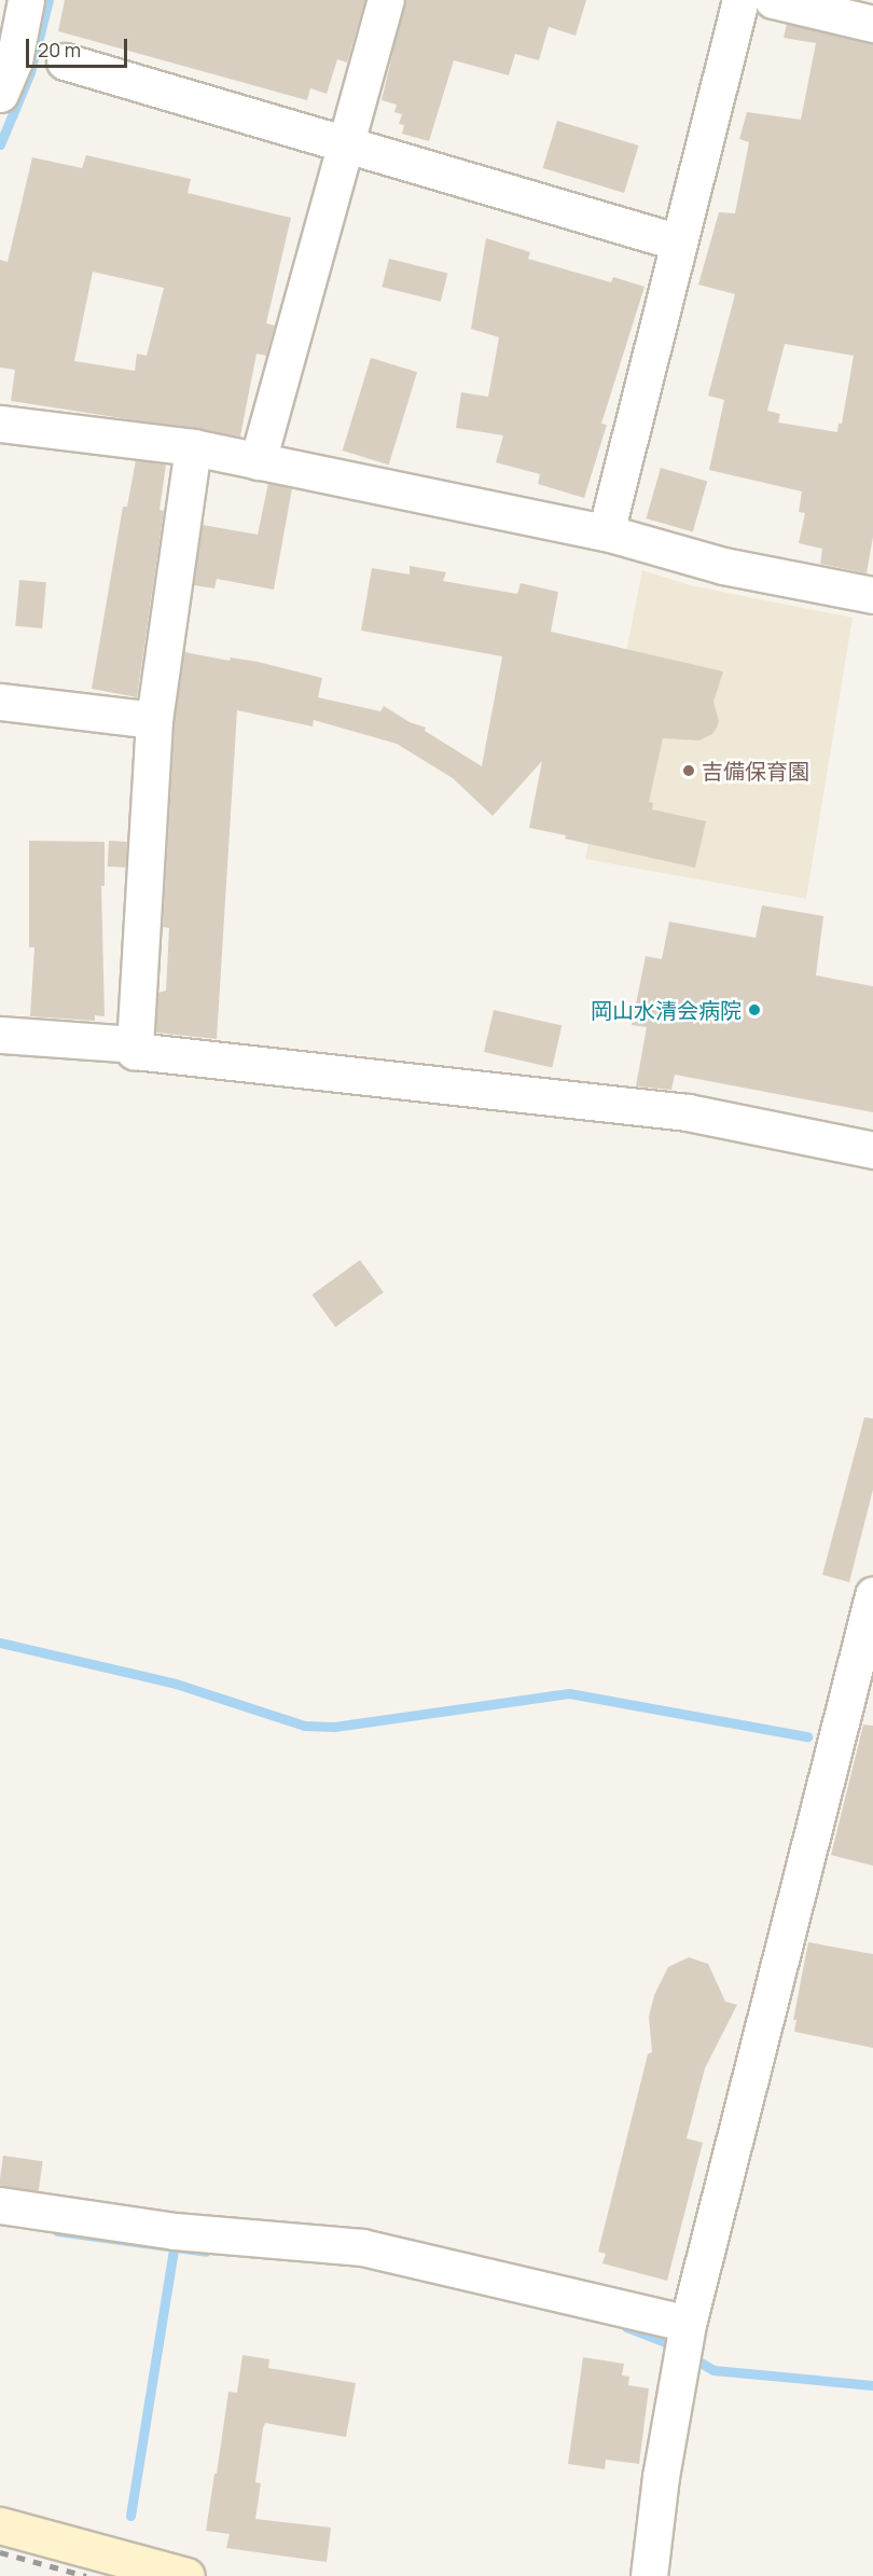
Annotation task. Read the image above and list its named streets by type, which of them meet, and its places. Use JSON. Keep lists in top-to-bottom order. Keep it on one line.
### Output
{"places":["吉備保育園","岡山水清会病院"],"scale_bar":"20 m"}
